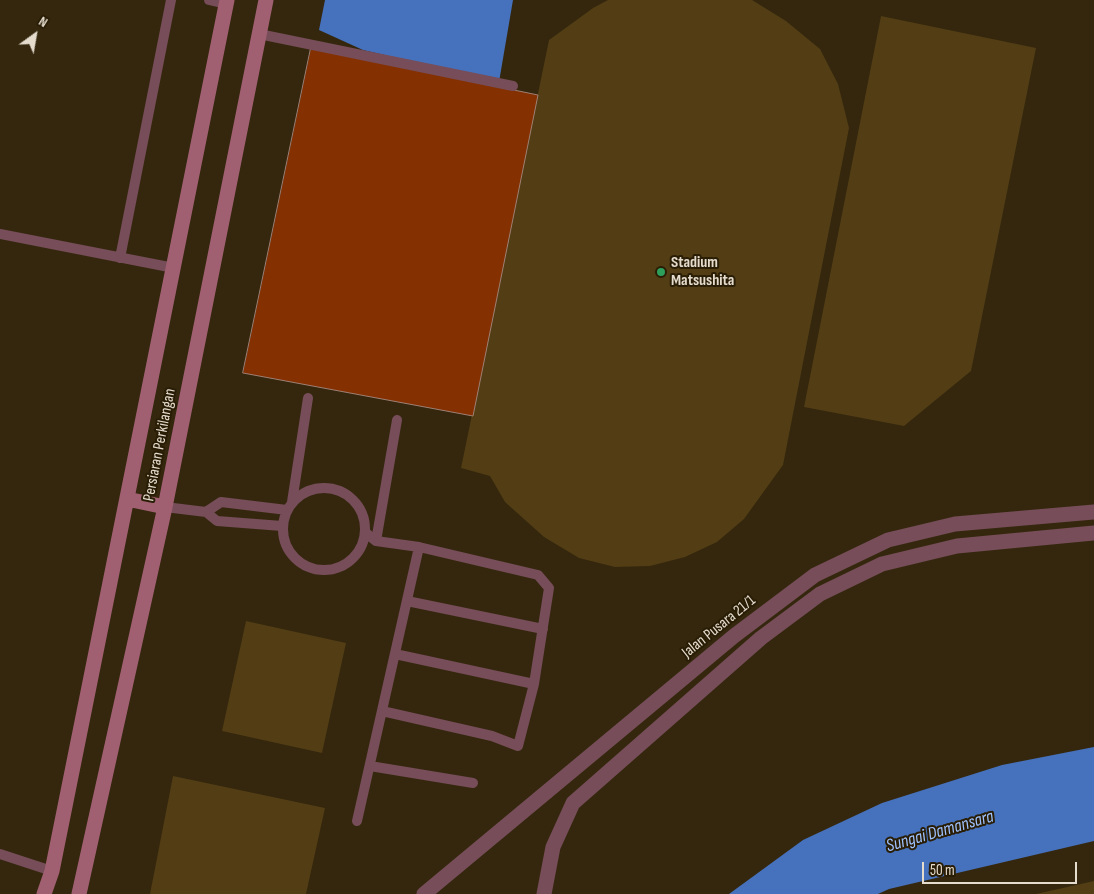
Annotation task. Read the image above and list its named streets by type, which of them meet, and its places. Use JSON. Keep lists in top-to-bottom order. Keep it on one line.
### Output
{"streets":{"main road":["Persiaran Perkilangan"],"street":["Jalan Pusara 21/1"]},"water":["Sungai Damansara"],"places":["Stadium Matsushita"],"scale_bar":"50 m","north":"top right"}
